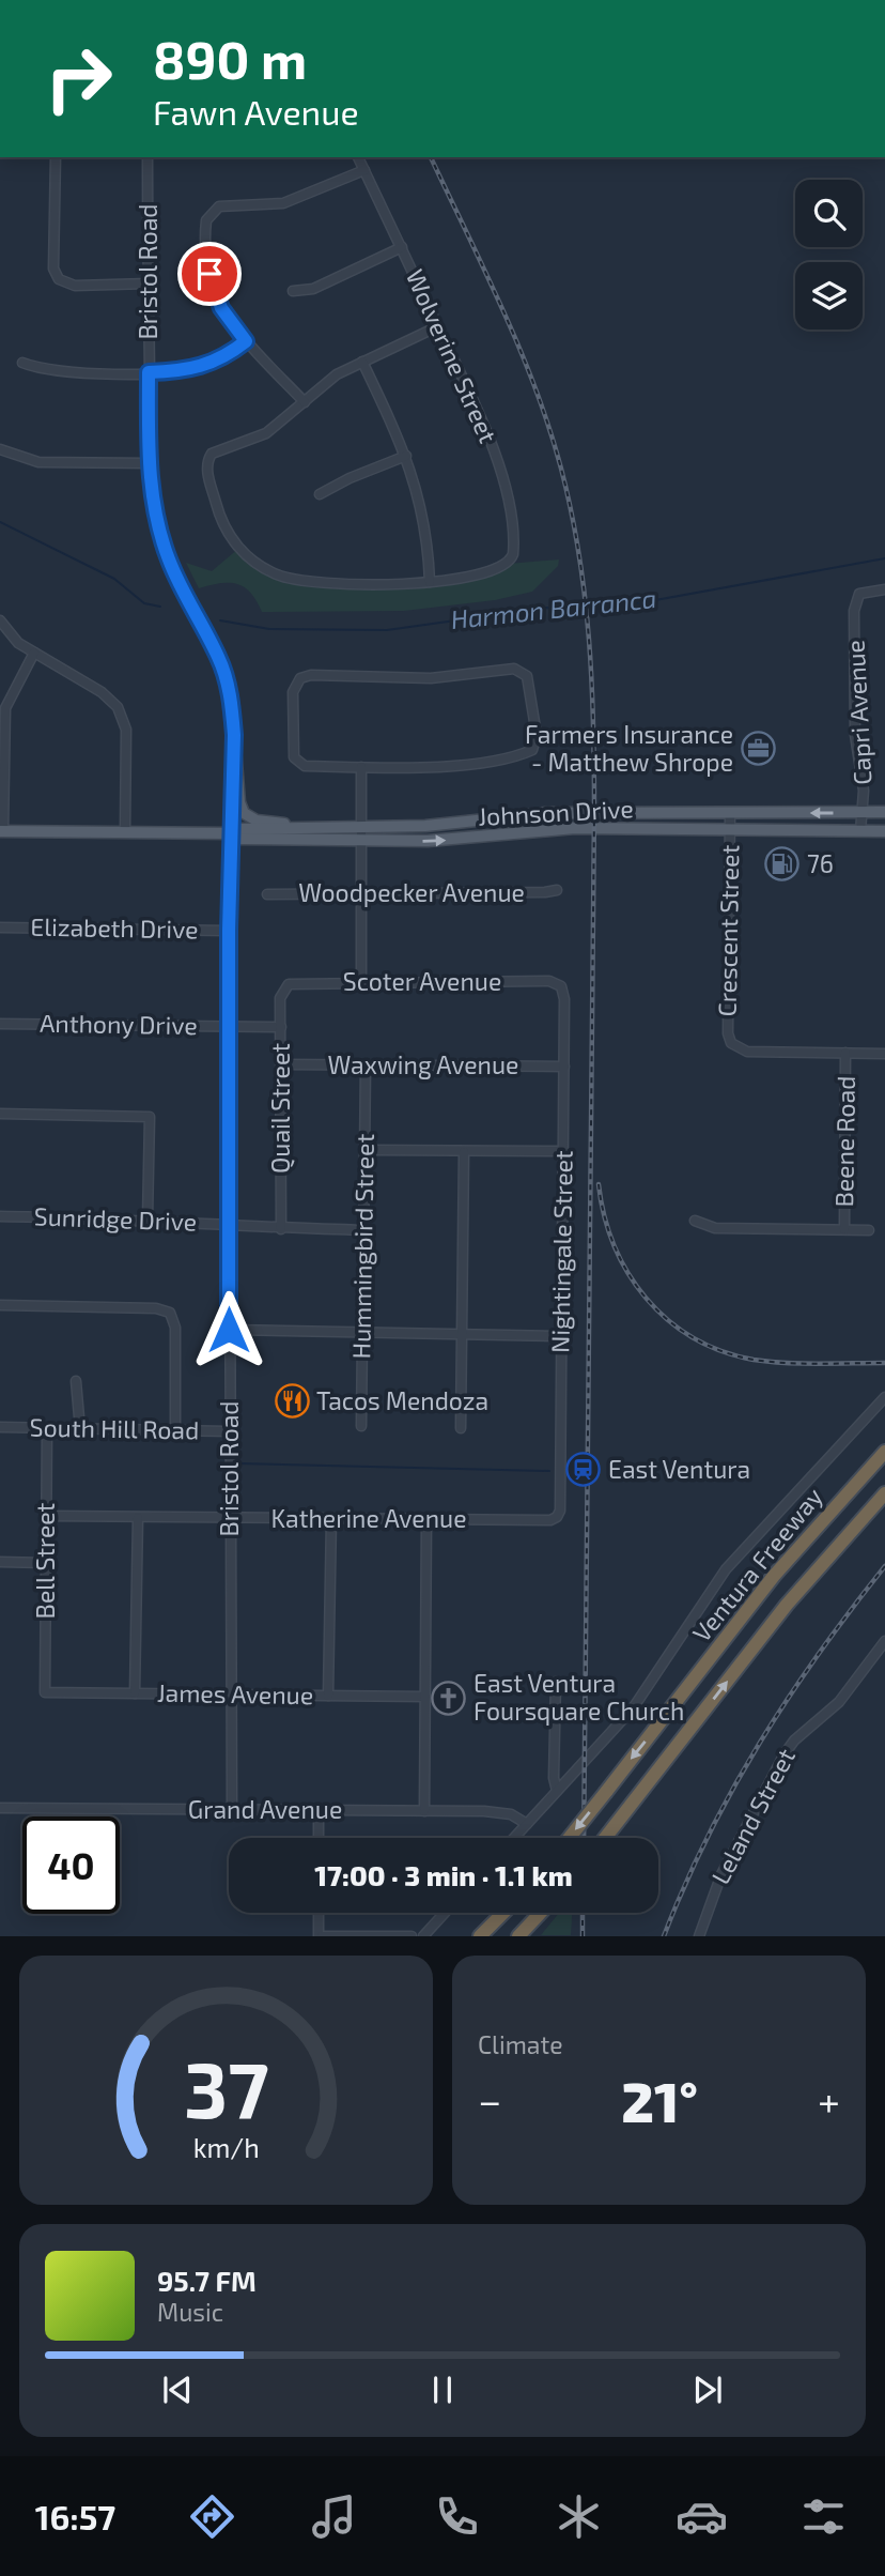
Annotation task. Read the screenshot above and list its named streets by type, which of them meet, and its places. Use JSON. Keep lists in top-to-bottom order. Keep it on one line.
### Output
{"streets":{"highway":["Ventura Freeway"],"main road":["Johnson Drive"],"street":["Bristol Road","Wolverine Street","Capri Avenue","Woodpecker Avenue","Elizabeth Drive","Crescent Street","Scoter Avenue","Anthony Drive","Waxwing Avenue","Quail Street","Beene Road","Sunridge Drive","Hummingbird Street","Nightingale Street","South Hill Road","Katherine Avenue","Bell Street","James Avenue","Grand Avenue","Leland Street"]},"crossings":[["Bristol Road","Johnson Drive"],["Bristol Road","Elizabeth Drive"],["Bristol Road","Anthony Drive"],["Bristol Road","Sunridge Drive"],["Bristol Road","South Hill Road"],["Bristol Road","Katherine Avenue"],["Bristol Road","James Avenue"],["Bristol Road","Grand Avenue"],["Capri Avenue","Johnson Drive"],["Johnson Drive","Crescent Street"],["Crescent Street","Beene Road"],["Scoter Avenue","Quail Street"],["Scoter Avenue","Nightingale Street"],["Anthony Drive","Quail Street"],["Waxwing Avenue","Quail Street"],["Waxwing Avenue","Hummingbird Street"],["Waxwing Avenue","Nightingale Street"],["Quail Street","Sunridge Drive"],["Sunridge Drive","Hummingbird Street"],["Nightingale Street","Katherine Avenue"],["South Hill Road","Bell Street"],["Katherine Avenue","Bell Street"],["Bell Street","James Avenue"]],"water":["Harmon Barranca"],"places":{"office":["Farmers Insurance - Matthew Shrope"],"fuel station":["76"],"restaurant":["Tacos Mendoza"],"station":["East Ventura"],"church":["East Ventura Foursquare Church"]},"page":{"turn":["890 m","Fawn Avenue"],"limit":"40","trip":"17:00 · 3 min · 1.1 km","tile":"Climate","heat":["−","21°","+"],"song":["95.7 FM","Music"],"tabs":"16:57","gauge":["37","km/h"]}}
